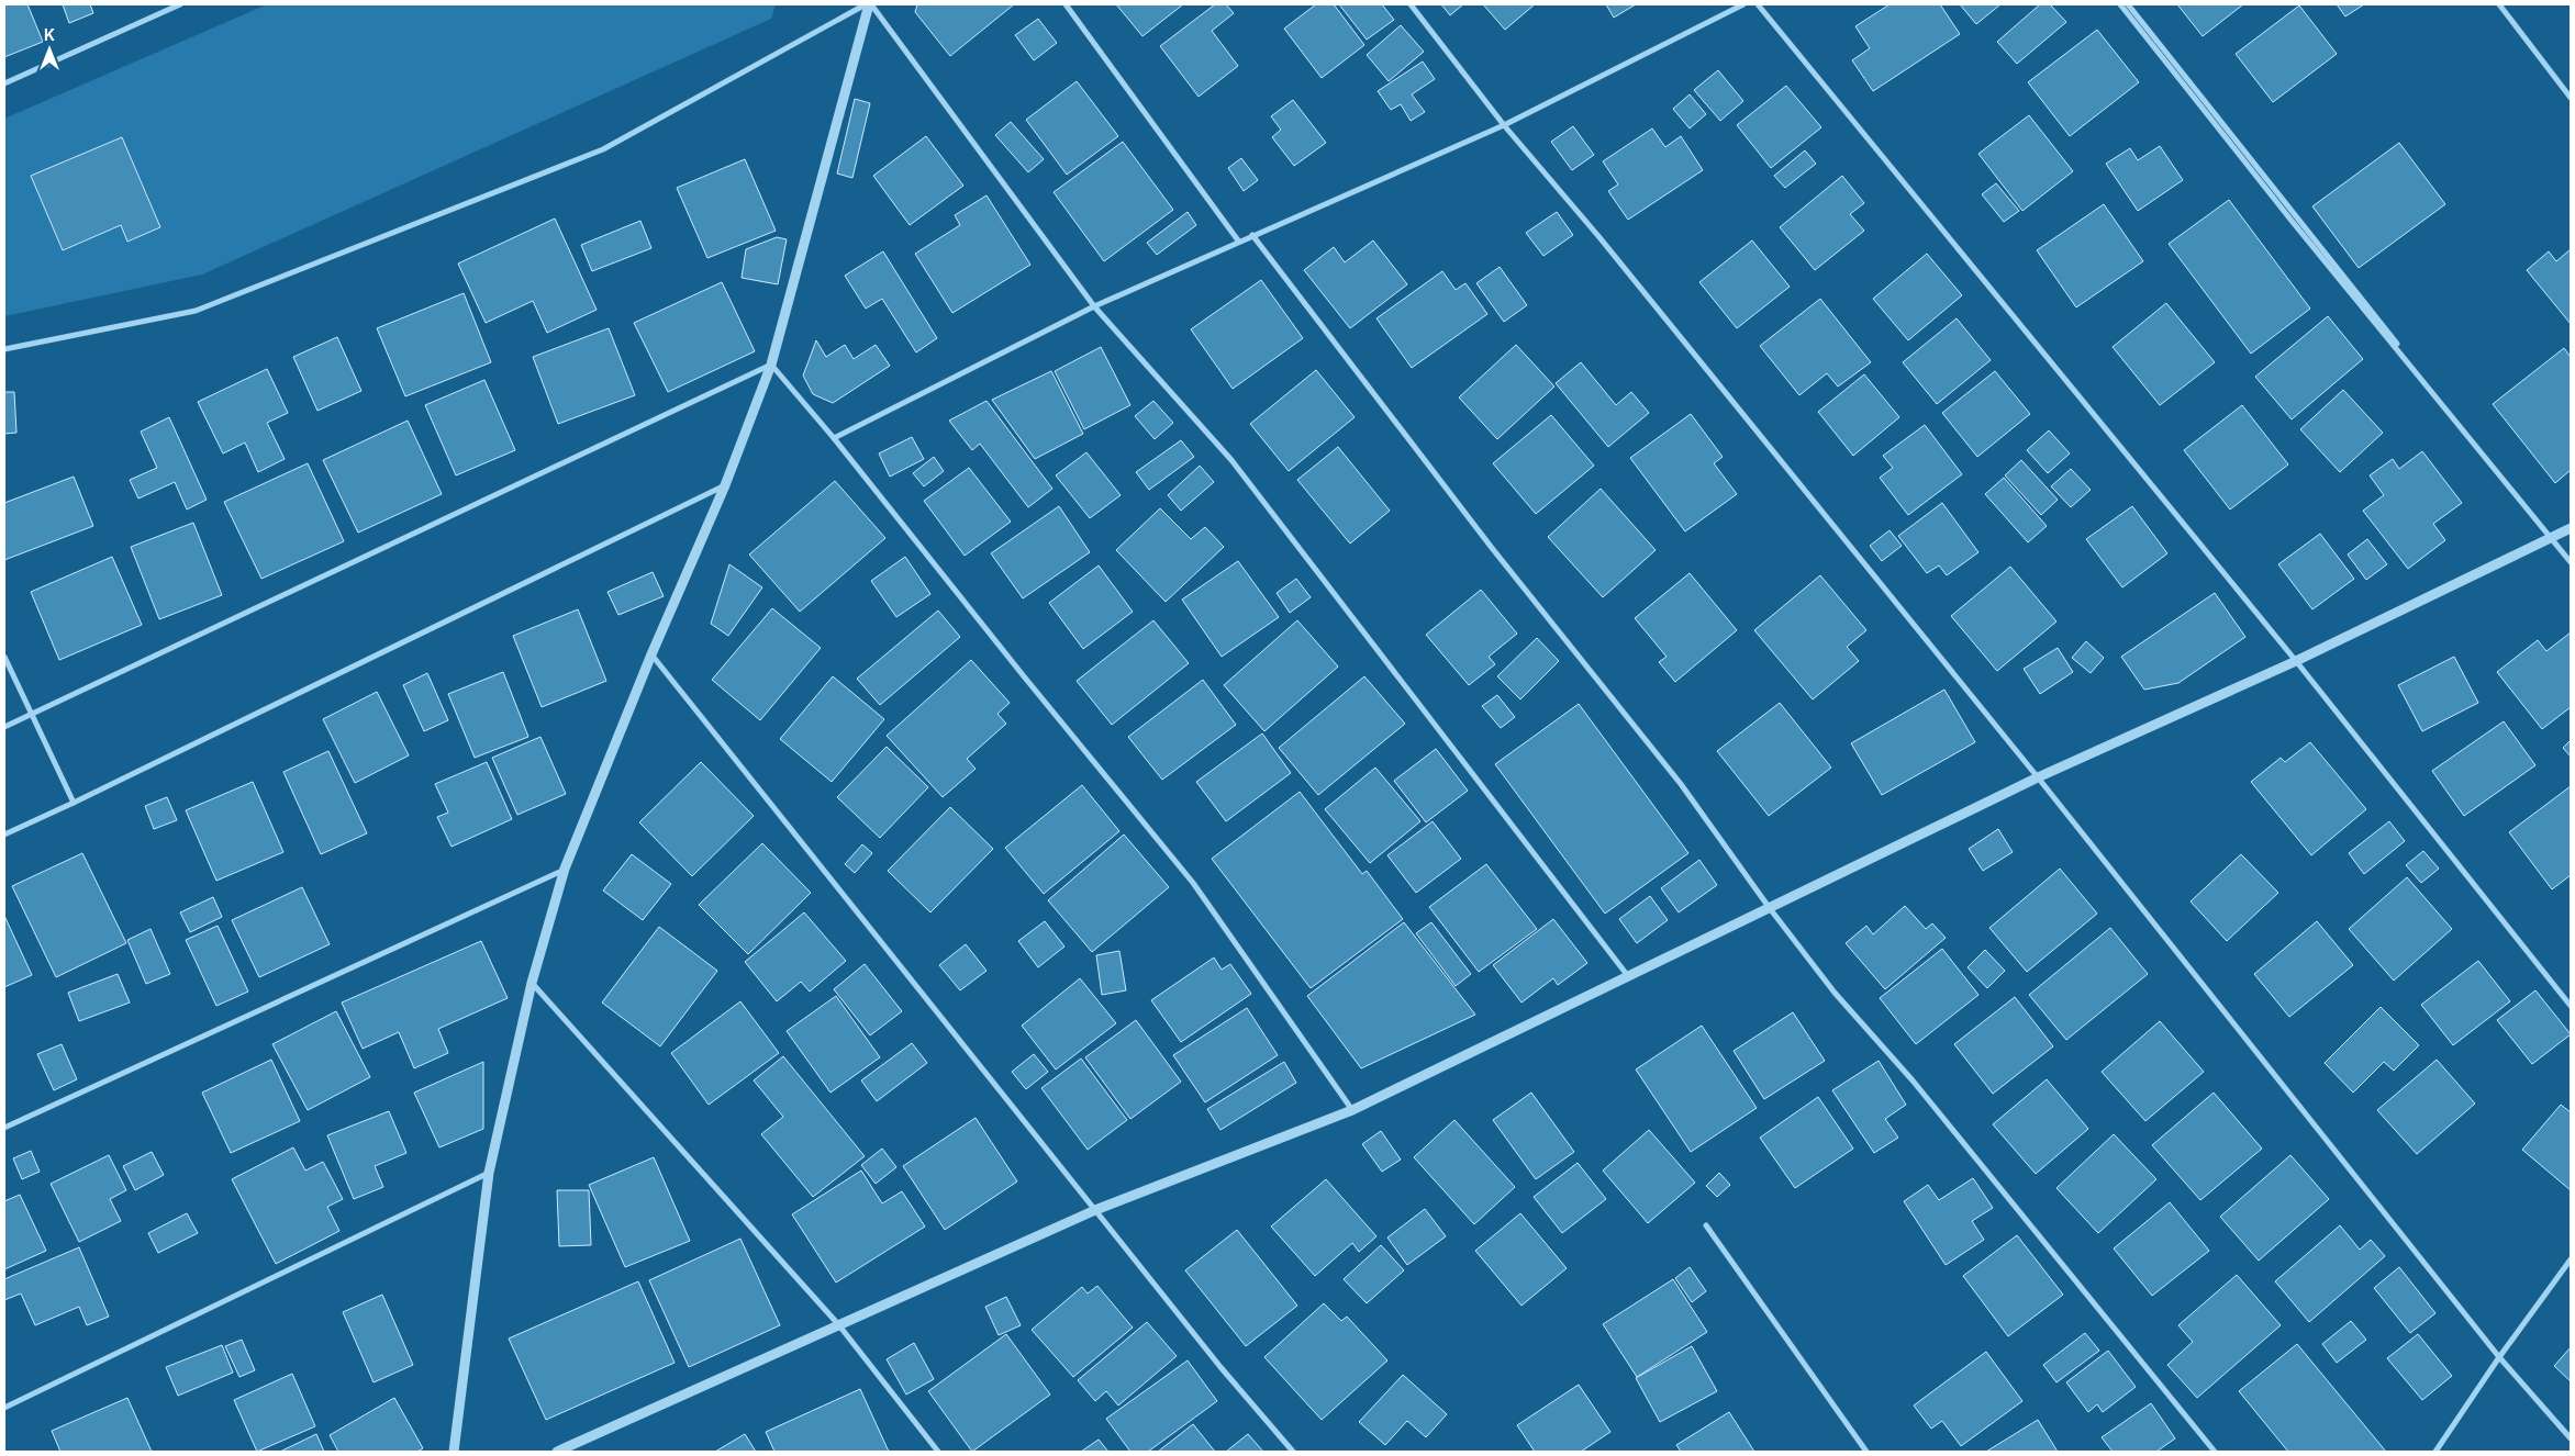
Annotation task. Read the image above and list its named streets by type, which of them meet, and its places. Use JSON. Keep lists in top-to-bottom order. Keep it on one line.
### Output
{"north":"top"}
